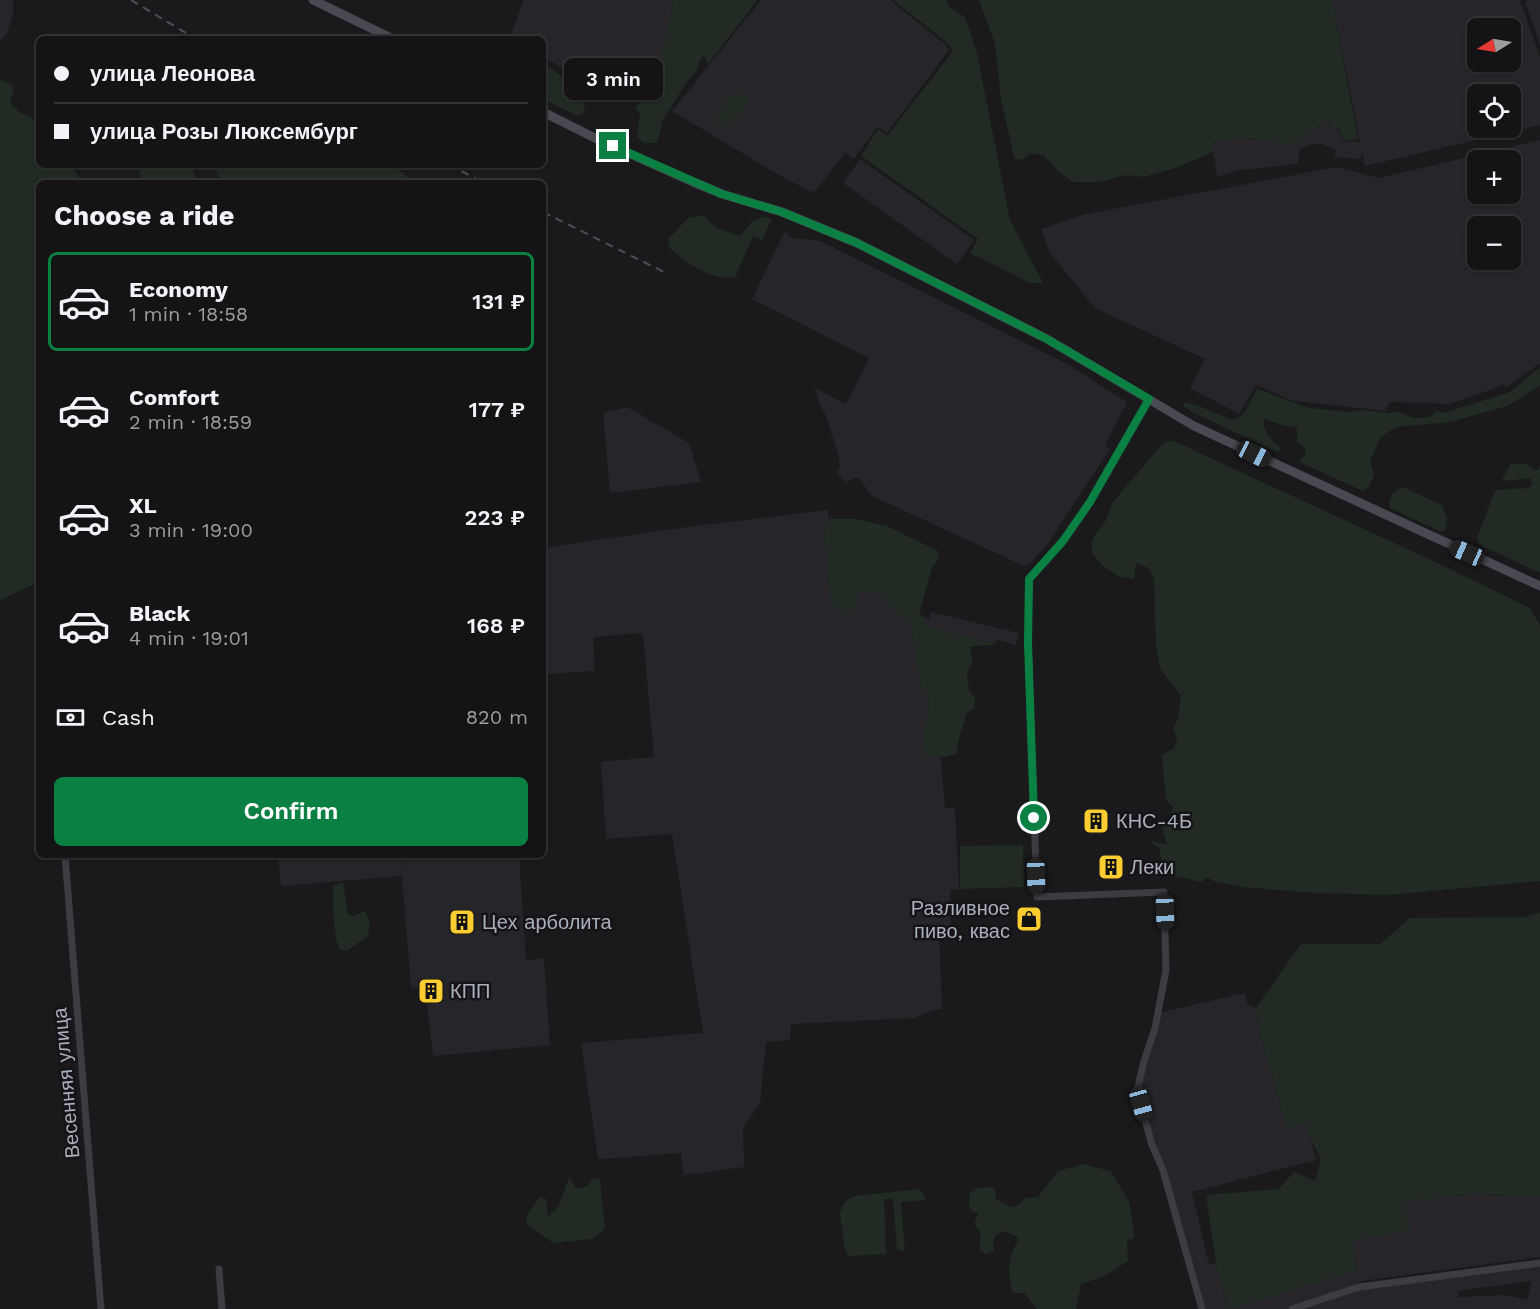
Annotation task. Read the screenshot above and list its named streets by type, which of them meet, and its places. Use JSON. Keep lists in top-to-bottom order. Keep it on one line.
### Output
{"streets":{"street":["Весенняя улица"]},"places":{"building":["КНС-4Б","Леки","Цех арболита","КПП"],"shop":["Разливное пиво, квас"]},"north":"left","page":{"map_buttons":["+","−"],"banner":["улица Леонова","улица Розы Люксембург"],"bubble":"3 min","heading":"Choose a ride","list":[{"name":"Economy","note":"1 min · 18:58","value":"131 ₽"},{"name":"Comfort","note":"2 min · 18:59","value":"177 ₽"},{"name":"XL","note":"3 min · 19:00","value":"223 ₽"},{"name":"Black","note":"4 min · 19:01","value":"168 ₽"}],"pay":["Cash","820 m"],"buttons":"Confirm"}}
